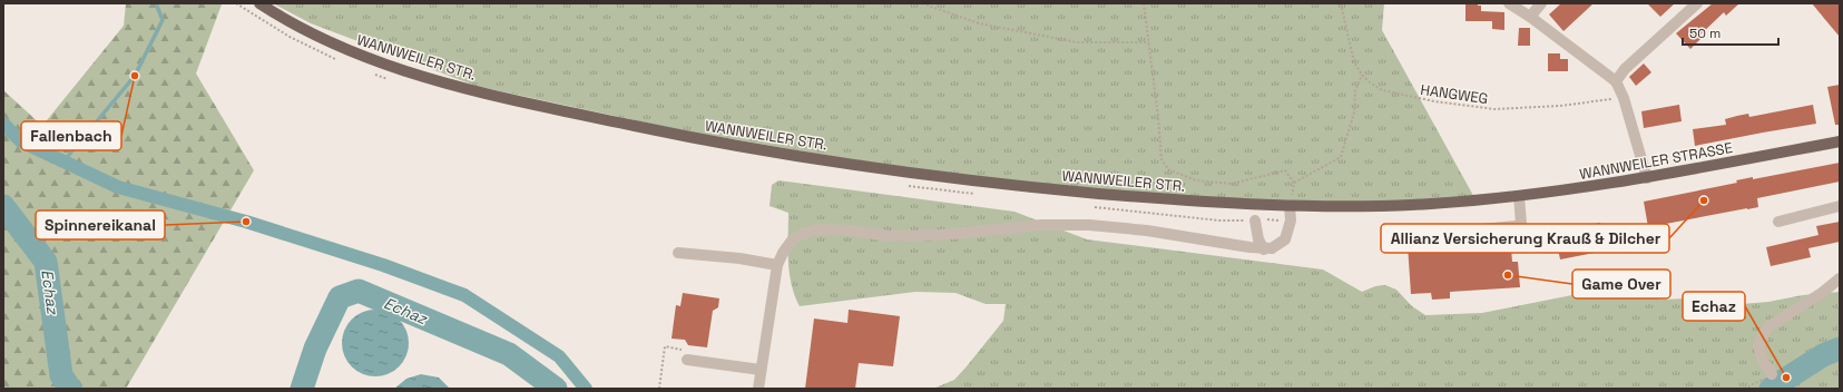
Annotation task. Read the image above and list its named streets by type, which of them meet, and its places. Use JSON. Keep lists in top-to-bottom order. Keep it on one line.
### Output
{"streets":{"main road":["WANNWEILER STR.","WANNWEILER STRASSE"],"path":["HANGWEG"]},"crossings":[["WANNWEILER STR.","WANNWEILER STRASSE"]],"water":["Echaz"],"places":["Fallenbach","Allianz Versicherung Krauß & Dilcher","Spinnereikanal","Game Over","Echaz"],"scale_bar":"50 m"}
